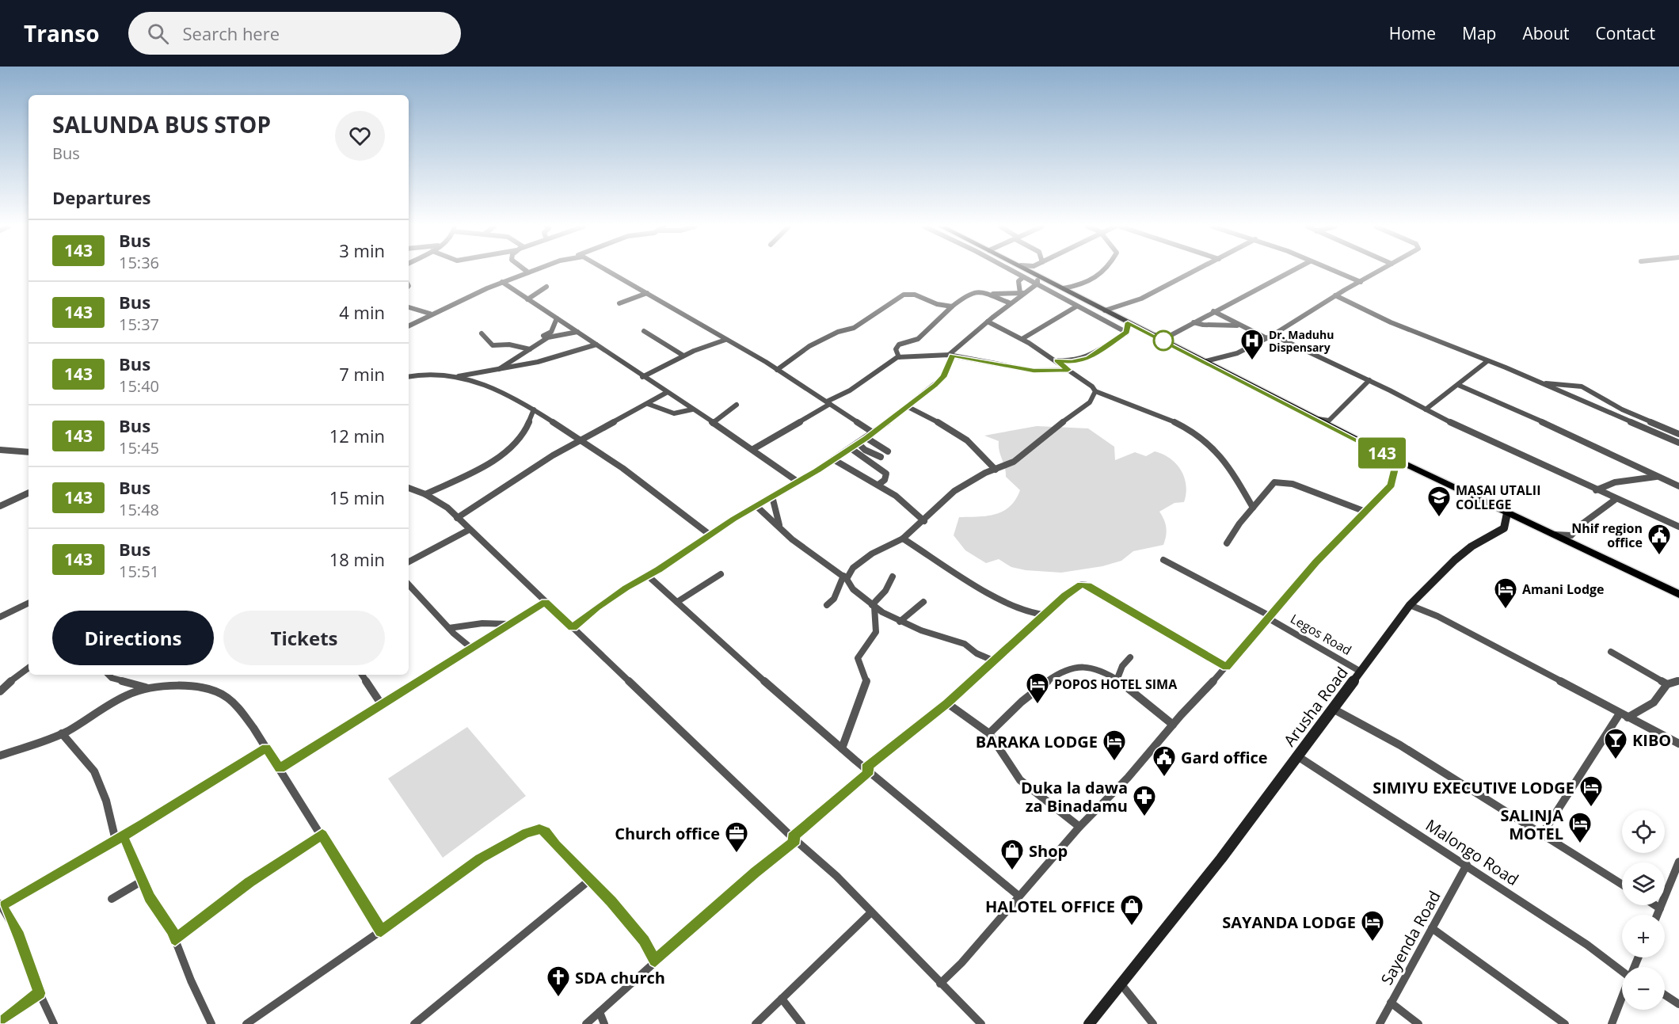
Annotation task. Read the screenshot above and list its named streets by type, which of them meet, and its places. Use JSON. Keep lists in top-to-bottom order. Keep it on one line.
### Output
{"streets":{"main road":["Arusha Road"],"street":["Legos Road","Malongo Road","Sayenda Road"]},"crossings":[["Legos Road","Arusha Road"],["Arusha Road","Malongo Road"],["Malongo Road","Sayenda Road"]],"places":{"hospital":["Dr. Maduhu Dispensary"],"school or university":["MASAI UTALII COLLEGE"],"public building":["Nhif region office","Gard office"],"hotel":["Amani Lodge","POPOS HOTEL SIMA","BARAKA LODGE","SIMIYU EXECUTIVE LODGE","SALINJA MOTEL","SAYANDA LODGE"],"bar":["KIBO"],"pharmacy":["Duka la dawa za Binadamu"],"office":["Church office"],"shop":["Shop","HALOTEL OFFICE"],"church":["SDA church"]},"lines":["bus line 143"],"page":{"header":"Transo","search":"Search here","nav":["Home","Map","About","Contact"],"on_map":"143","heading":[["SALUNDA BUS STOP","Bus"],"Departures"],"list":[{"mark":"143","name":"Bus","note":"15:36","value":"3 min"},{"mark":"143","name":"Bus","note":"15:37","value":"4 min"},{"mark":"143","name":"Bus","note":"15:40","value":"7 min"},{"mark":"143","name":"Bus","note":"15:45","value":"12 min"},{"mark":"143","name":"Bus","note":"15:48","value":"15 min"},{"mark":"143","name":"Bus","note":"15:51","value":"18 min"}],"buttons":["Directions","Tickets"],"map_buttons":["+","−"]}}
